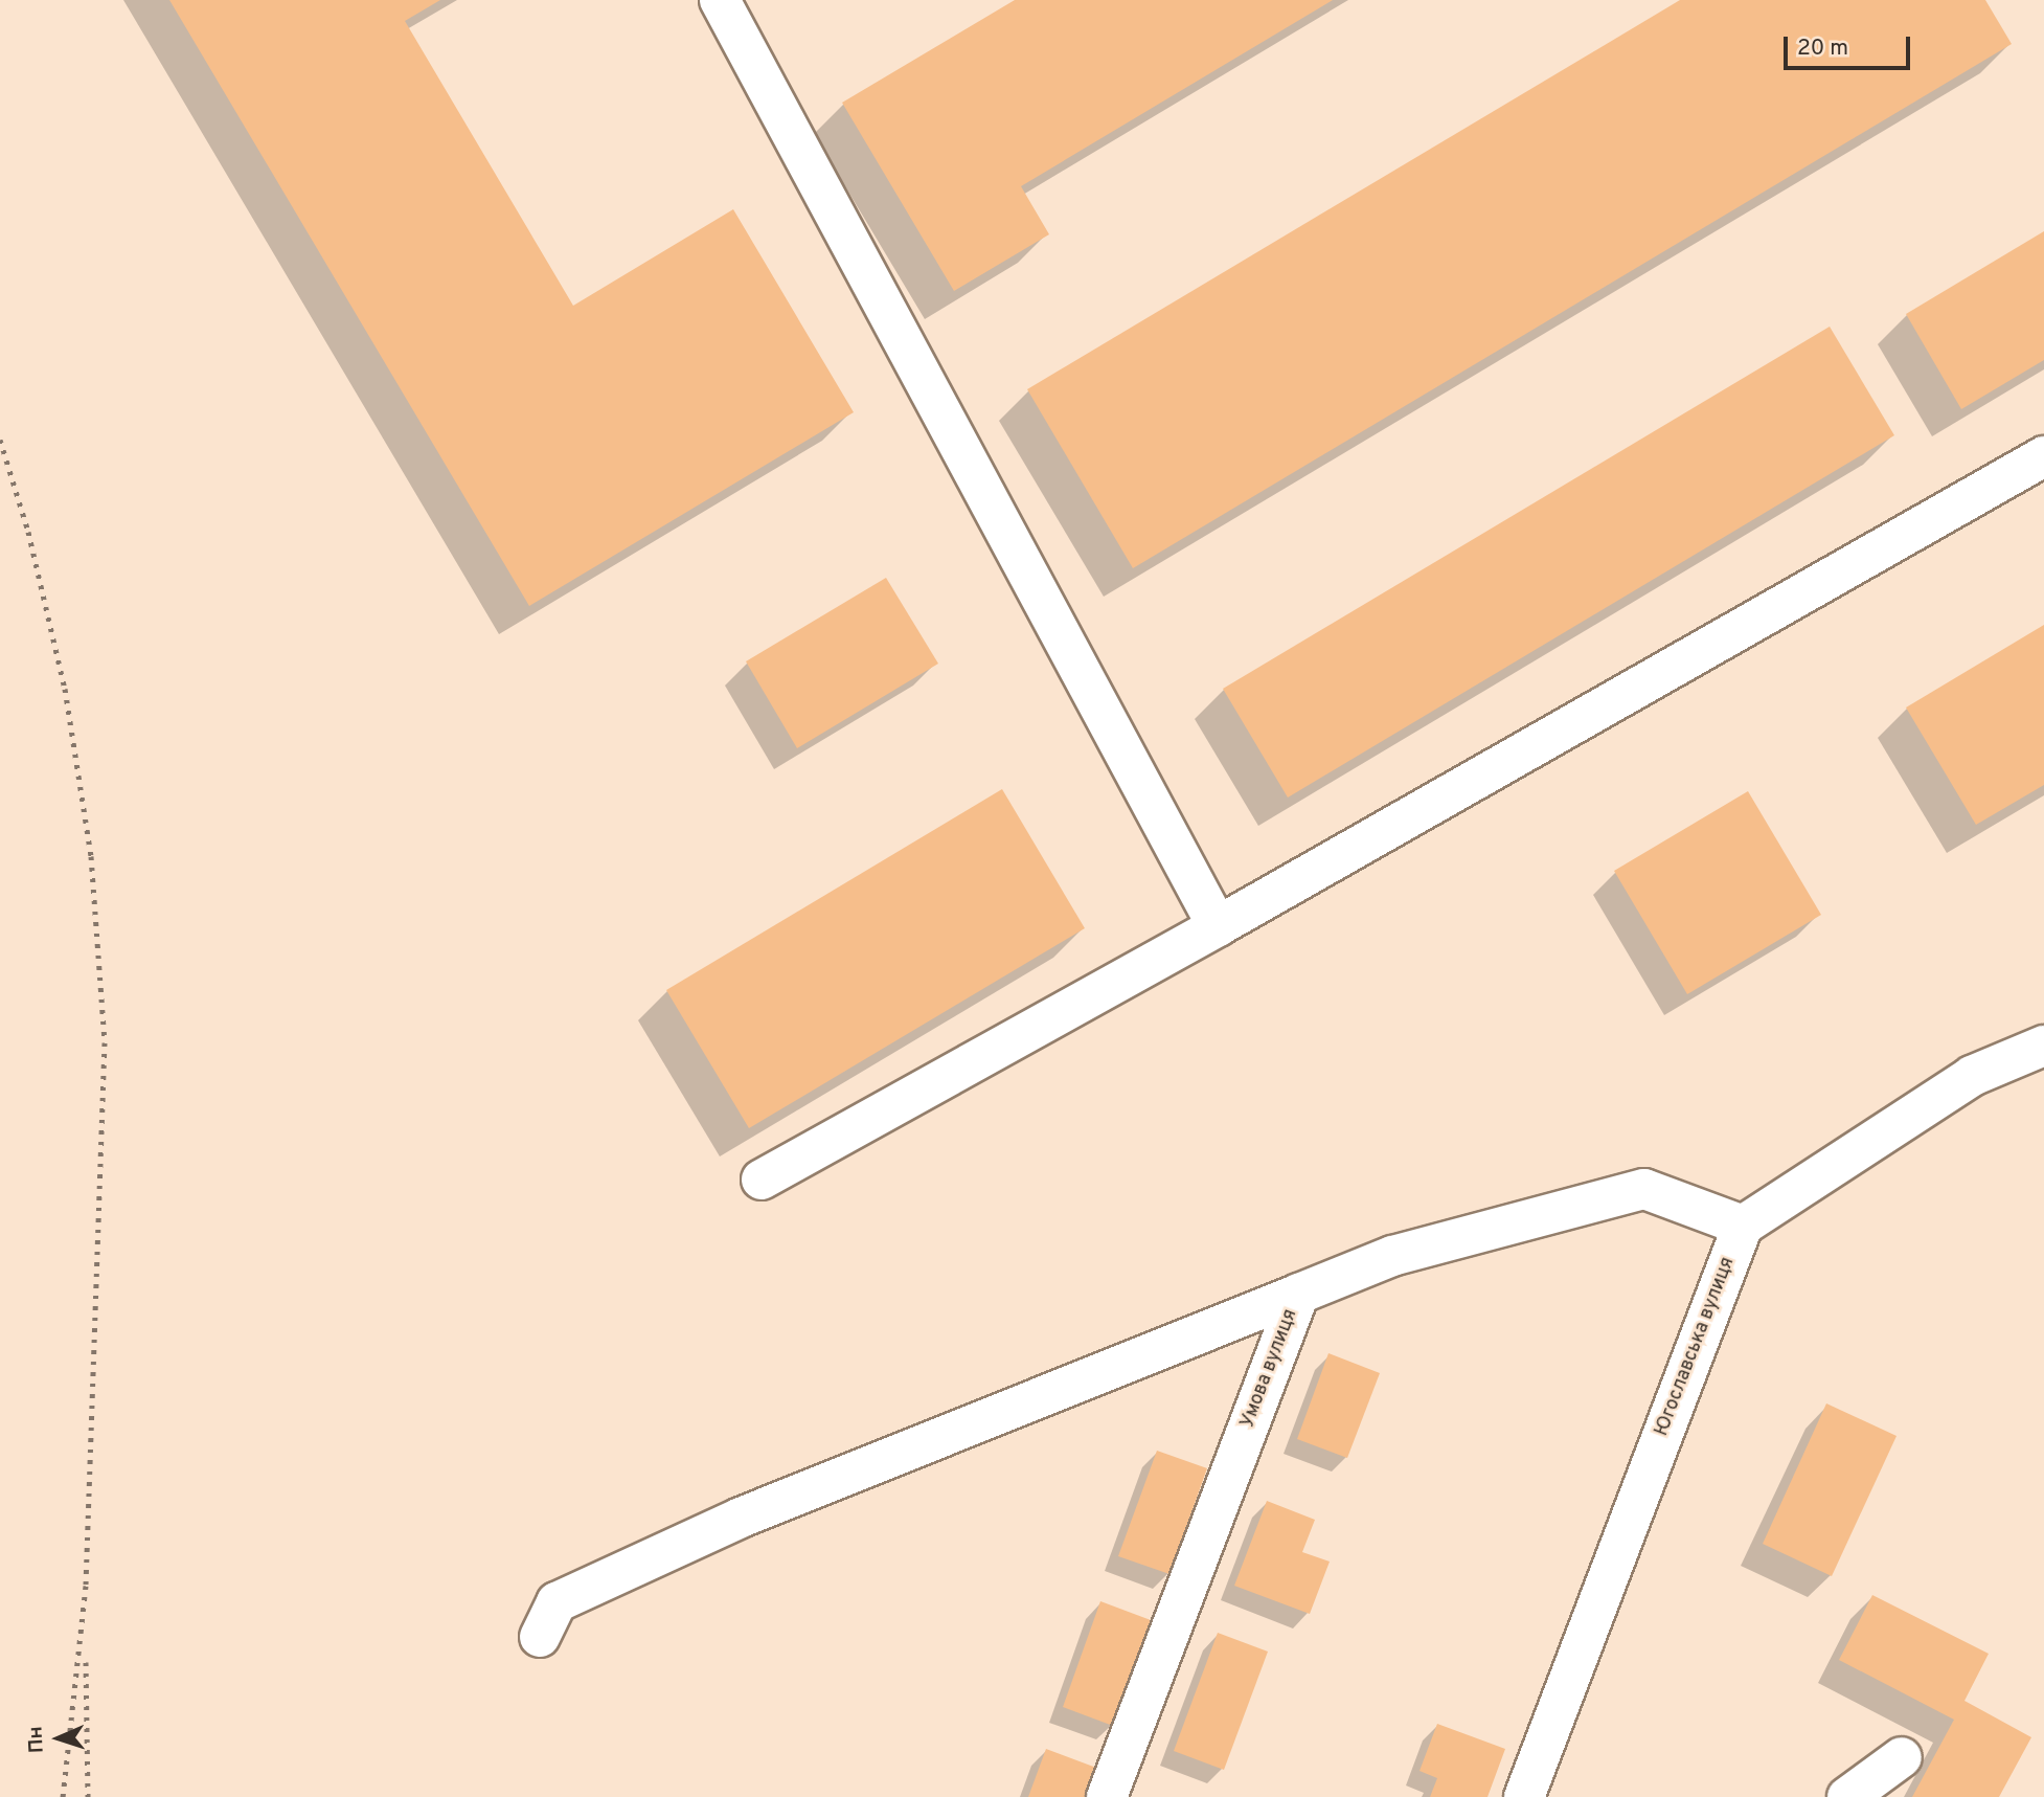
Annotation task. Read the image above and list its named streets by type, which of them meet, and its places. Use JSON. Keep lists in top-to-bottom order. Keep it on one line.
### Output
{"streets":{"street":["Югославська вулиця","Умова вулиця"]},"crossings":[["Югославська вулиця","Умова вулиця"]],"scale_bar":"20 m","north":"left"}
